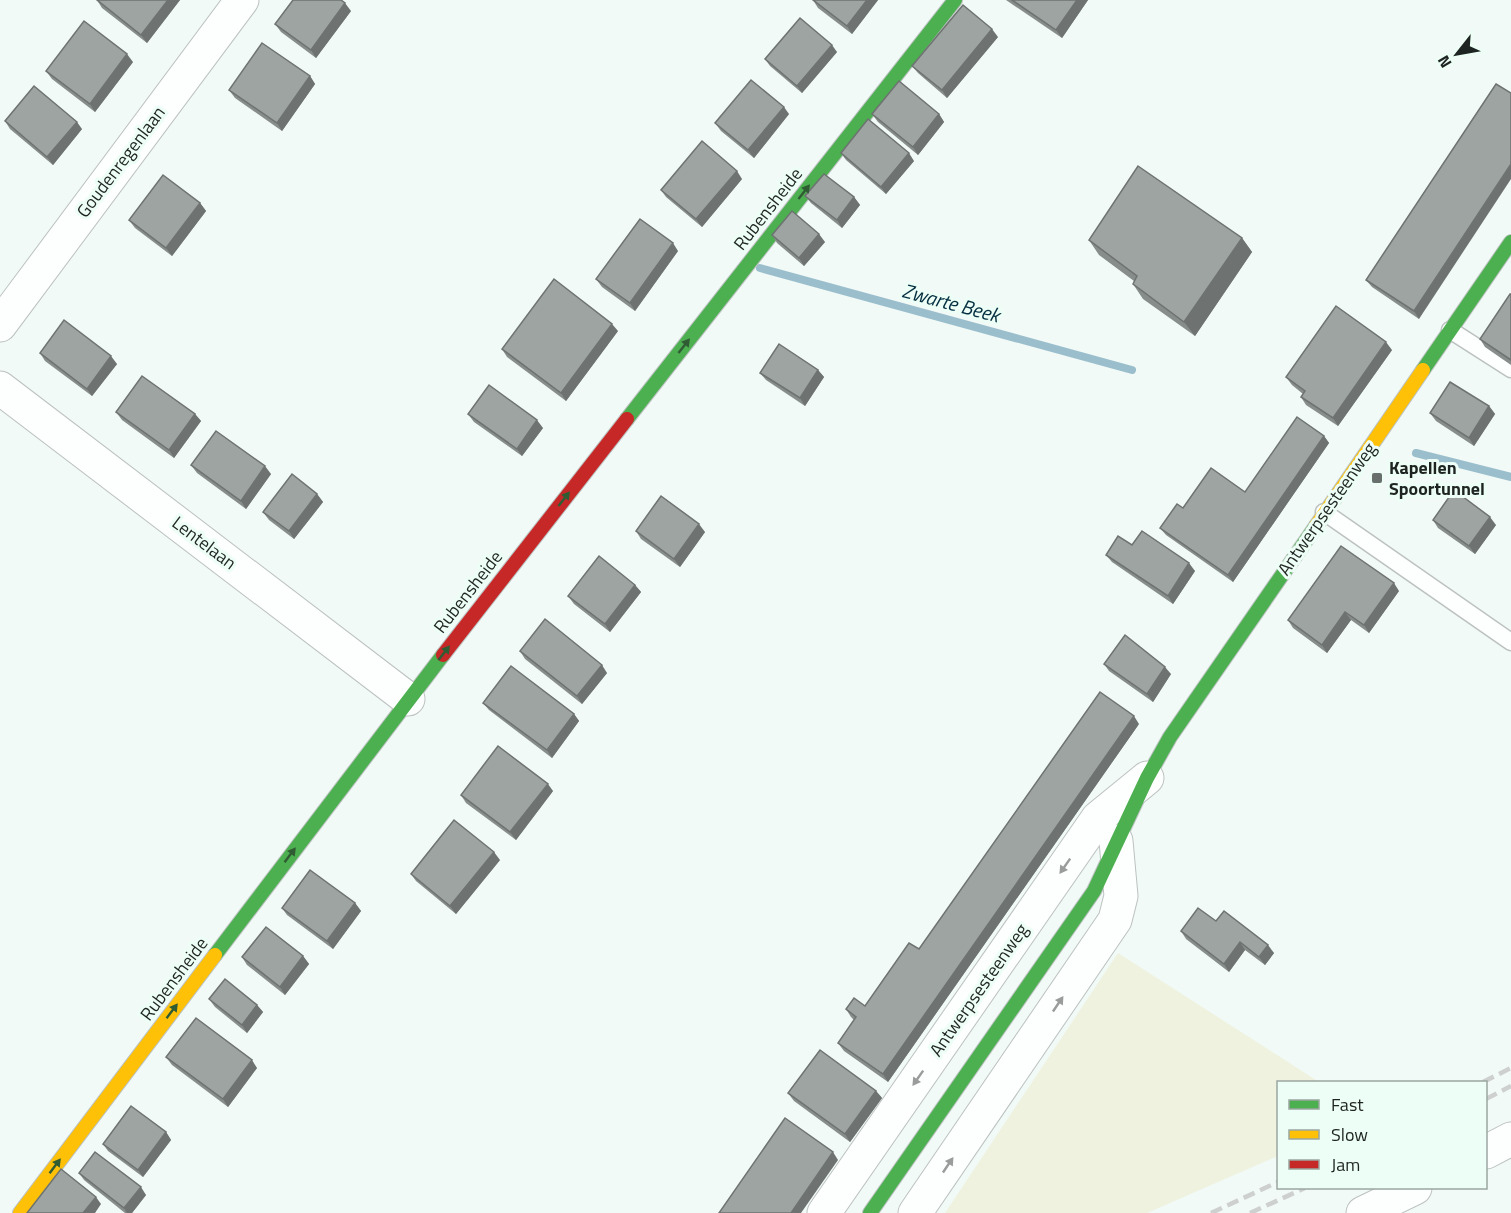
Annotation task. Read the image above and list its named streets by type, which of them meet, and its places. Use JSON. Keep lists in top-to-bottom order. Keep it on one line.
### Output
{"streets":{"street":["Goudenregenlaan","Rubensheide","Antwerpsesteenweg","Lentelaan"]},"crossings":[["Rubensheide","Lentelaan"]],"one_way":["Rubensheide"],"water":["Zwarte Beek"],"places":{"transit":["Kapellen Spoortunnel"]},"legend":["Fast","Slow","Jam"],"north":"bottom left"}
